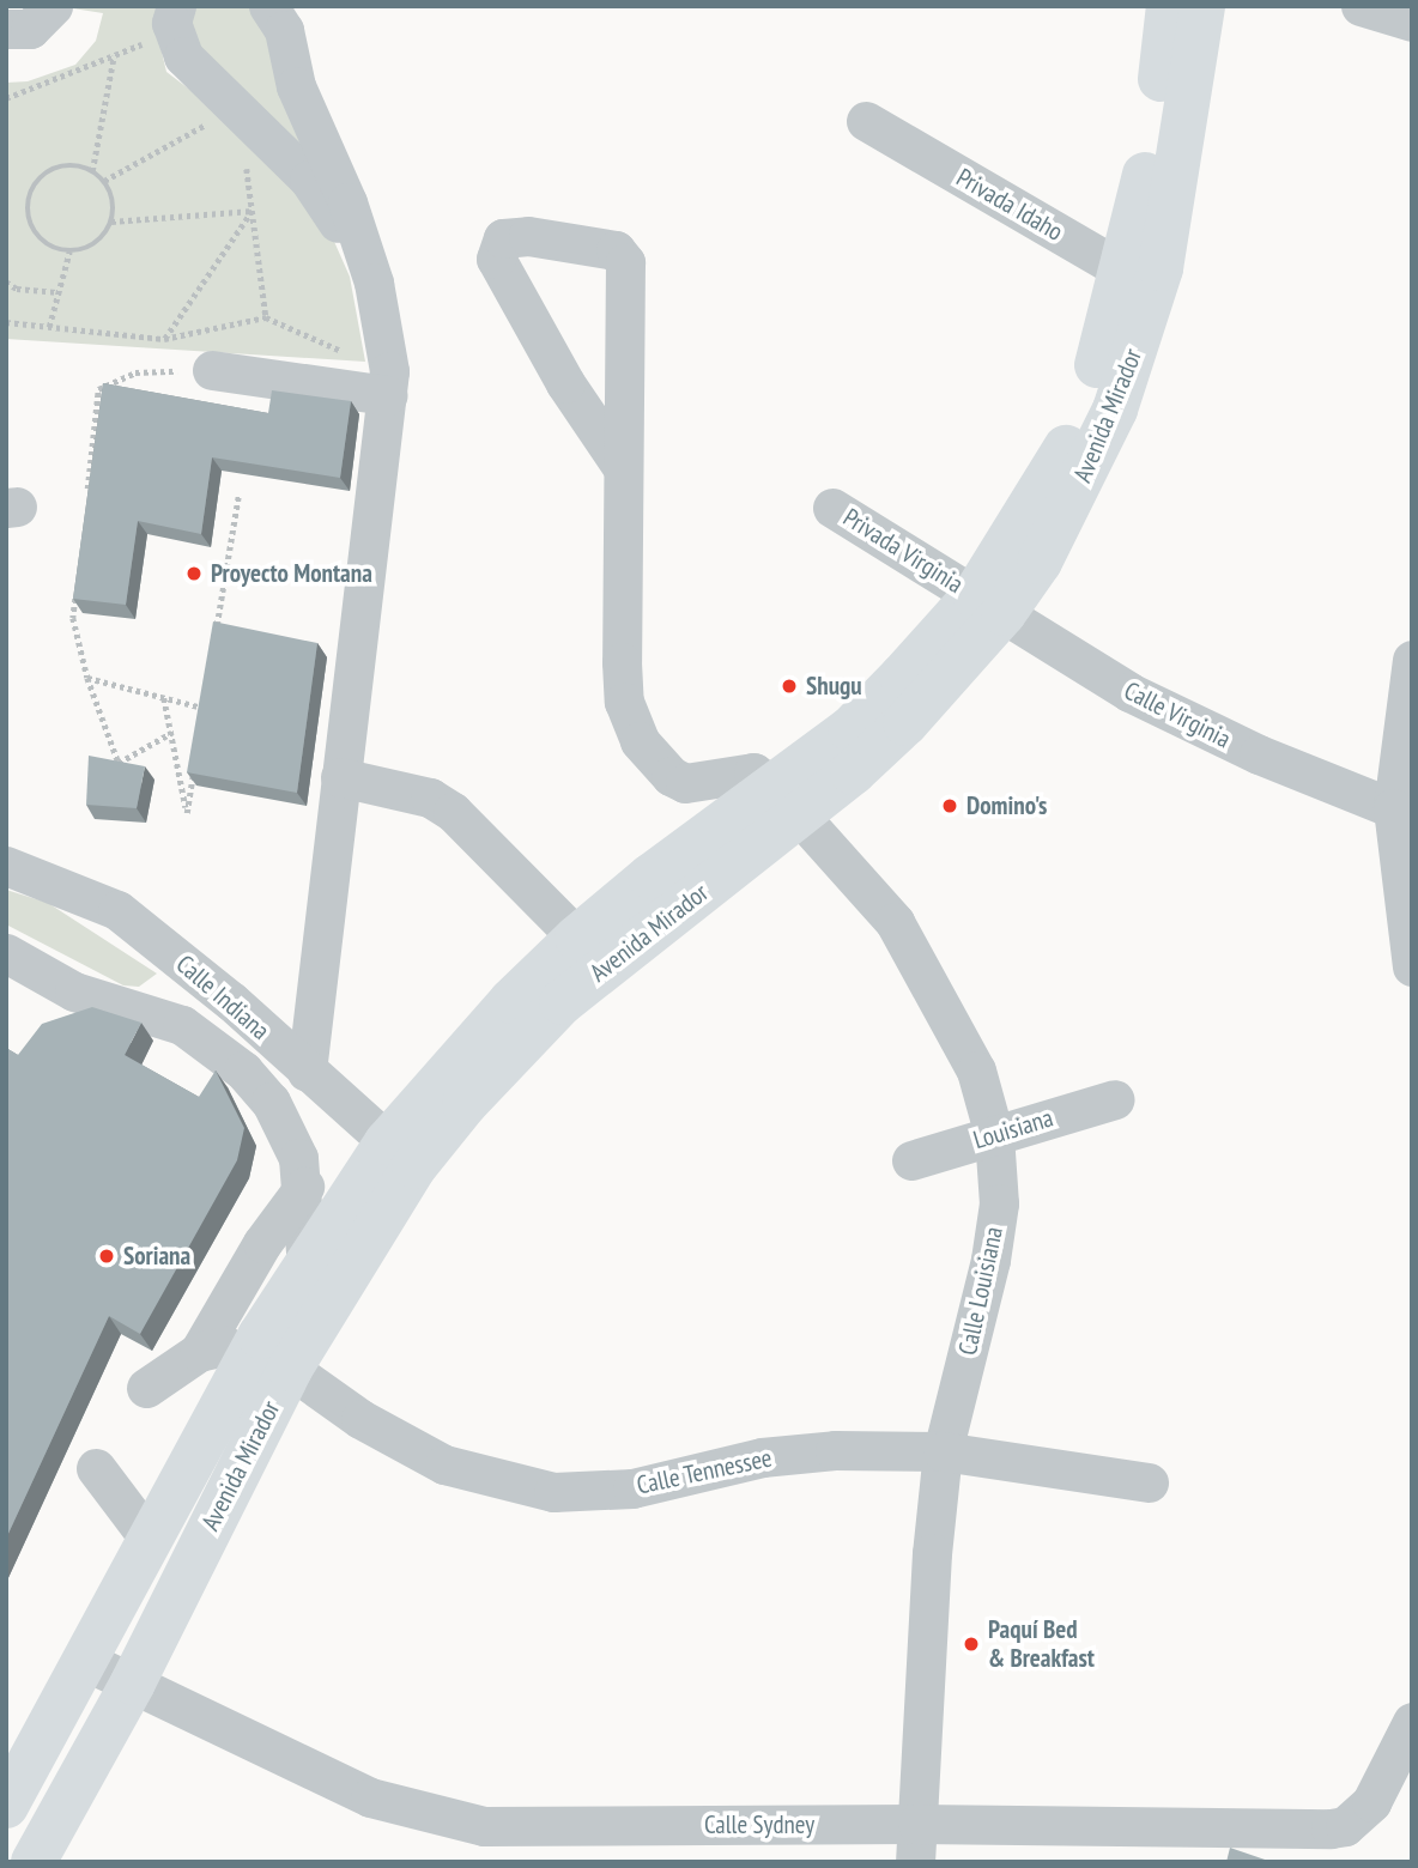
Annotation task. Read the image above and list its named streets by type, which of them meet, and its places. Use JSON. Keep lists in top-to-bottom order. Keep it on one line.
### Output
{"streets":{"main road":["Avenida Mirador"],"street":["Privada Idaho","Privada Virginia","Calle Virginia","Calle Indiana","Louisiana","Calle Louisiana","Calle Tennessee","Calle Sydney"]},"crossings":[["Privada Idaho","Avenida Mirador"],["Avenida Mirador","Privada Virginia"],["Avenida Mirador","Calle Virginia"],["Avenida Mirador","Calle Indiana"],["Avenida Mirador","Calle Louisiana"],["Avenida Mirador","Calle Tennessee"],["Avenida Mirador","Calle Sydney"],["Privada Virginia","Calle Virginia"],["Louisiana","Calle Louisiana"],["Calle Louisiana","Calle Tennessee"],["Calle Louisiana","Calle Sydney"]],"places":["Proyecto Montana","Shugu","Domino's","Soriana","Paquí Bed & Breakfast"]}
